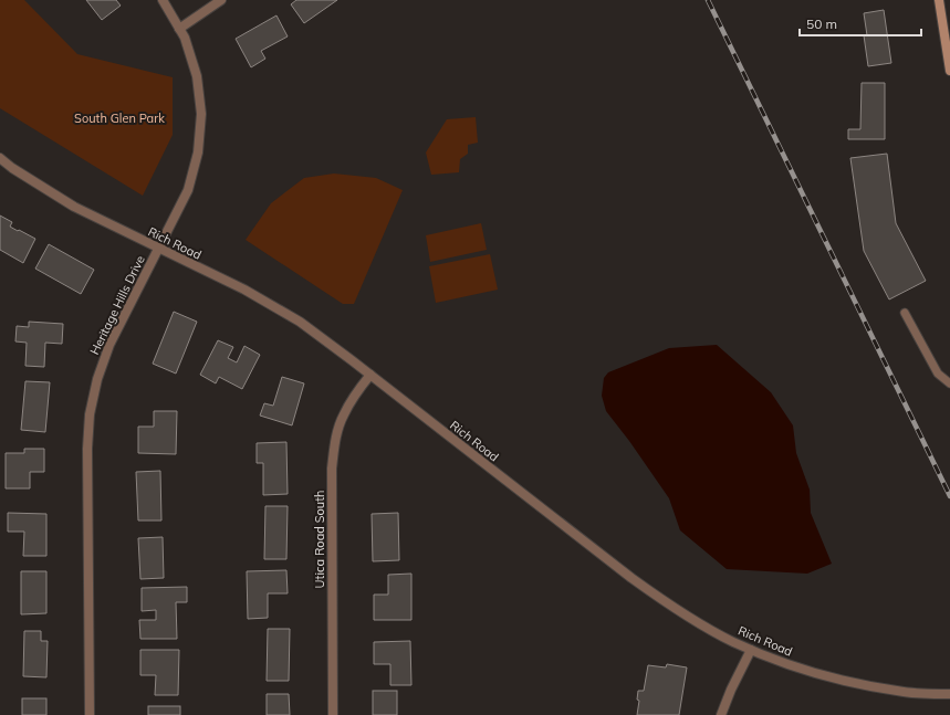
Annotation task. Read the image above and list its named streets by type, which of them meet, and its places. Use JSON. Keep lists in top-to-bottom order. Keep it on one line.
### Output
{"streets":{"street":["Rich Road","Heritage Hills Drive","Utica Road South"]},"crossings":[["Rich Road","Heritage Hills Drive"],["Rich Road","Utica Road South"]],"parks":["South Glen Park"],"scale_bar":"50 m"}
